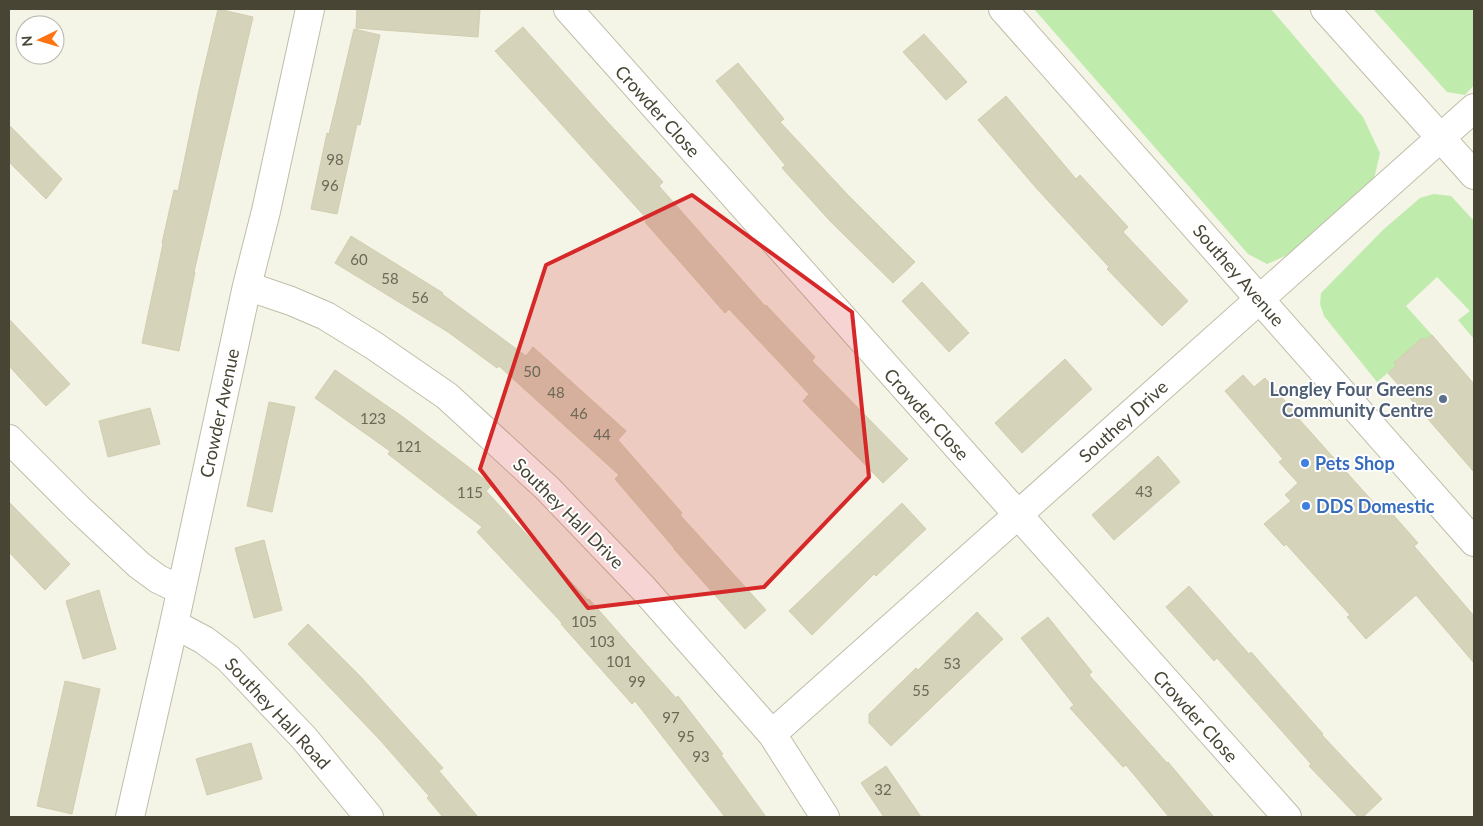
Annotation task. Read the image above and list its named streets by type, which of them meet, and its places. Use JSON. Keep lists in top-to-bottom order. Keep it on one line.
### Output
{"streets":{"street":["Crowder Close","Southey Avenue","Crowder Avenue","Southey Drive","Southey Hall Drive","Southey Hall Road"]},"crossings":[["Crowder Close","Southey Drive"],["Southey Avenue","Southey Drive"],["Crowder Avenue","Southey Hall Drive"],["Crowder Avenue","Southey Hall Road"],["Southey Drive","Southey Hall Drive"]],"places":["Longley Four Greens Community Centre","Pets Shop","DDS Domestic"],"house_numbers":["98","96","60","58","56","50","48","46","123","44","121","43","115","105","103","101","53","99","55","97","95","93","32"],"north":"left"}
